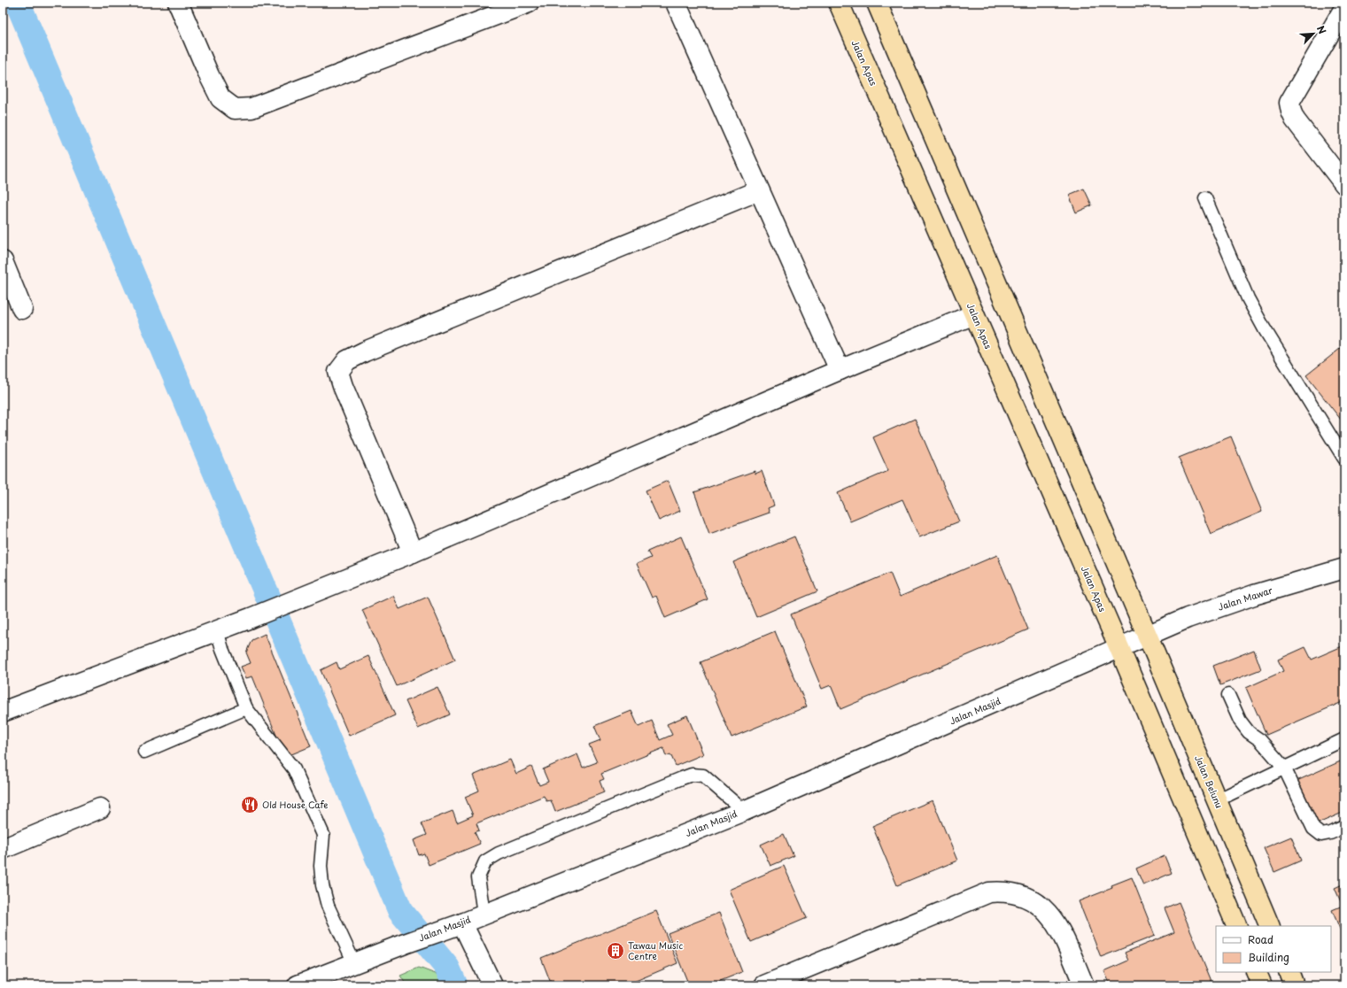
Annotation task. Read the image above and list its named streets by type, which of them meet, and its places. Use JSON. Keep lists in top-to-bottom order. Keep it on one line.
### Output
{"streets":{"highway":["Jalan Apas","Jalan Belunu"],"street":["Jalan Mawar","Jalan Masjid"]},"crossings":[["Jalan Apas","Jalan Mawar"],["Jalan Apas","Jalan Masjid"],["Jalan Mawar","Jalan Masjid"],["Jalan Mawar","Jalan Belunu"]],"places":{"restaurant":["Old House Cafe"],"building":["Tawau Music Centre"]},"legend":["Road","Building"],"north":"top right"}
